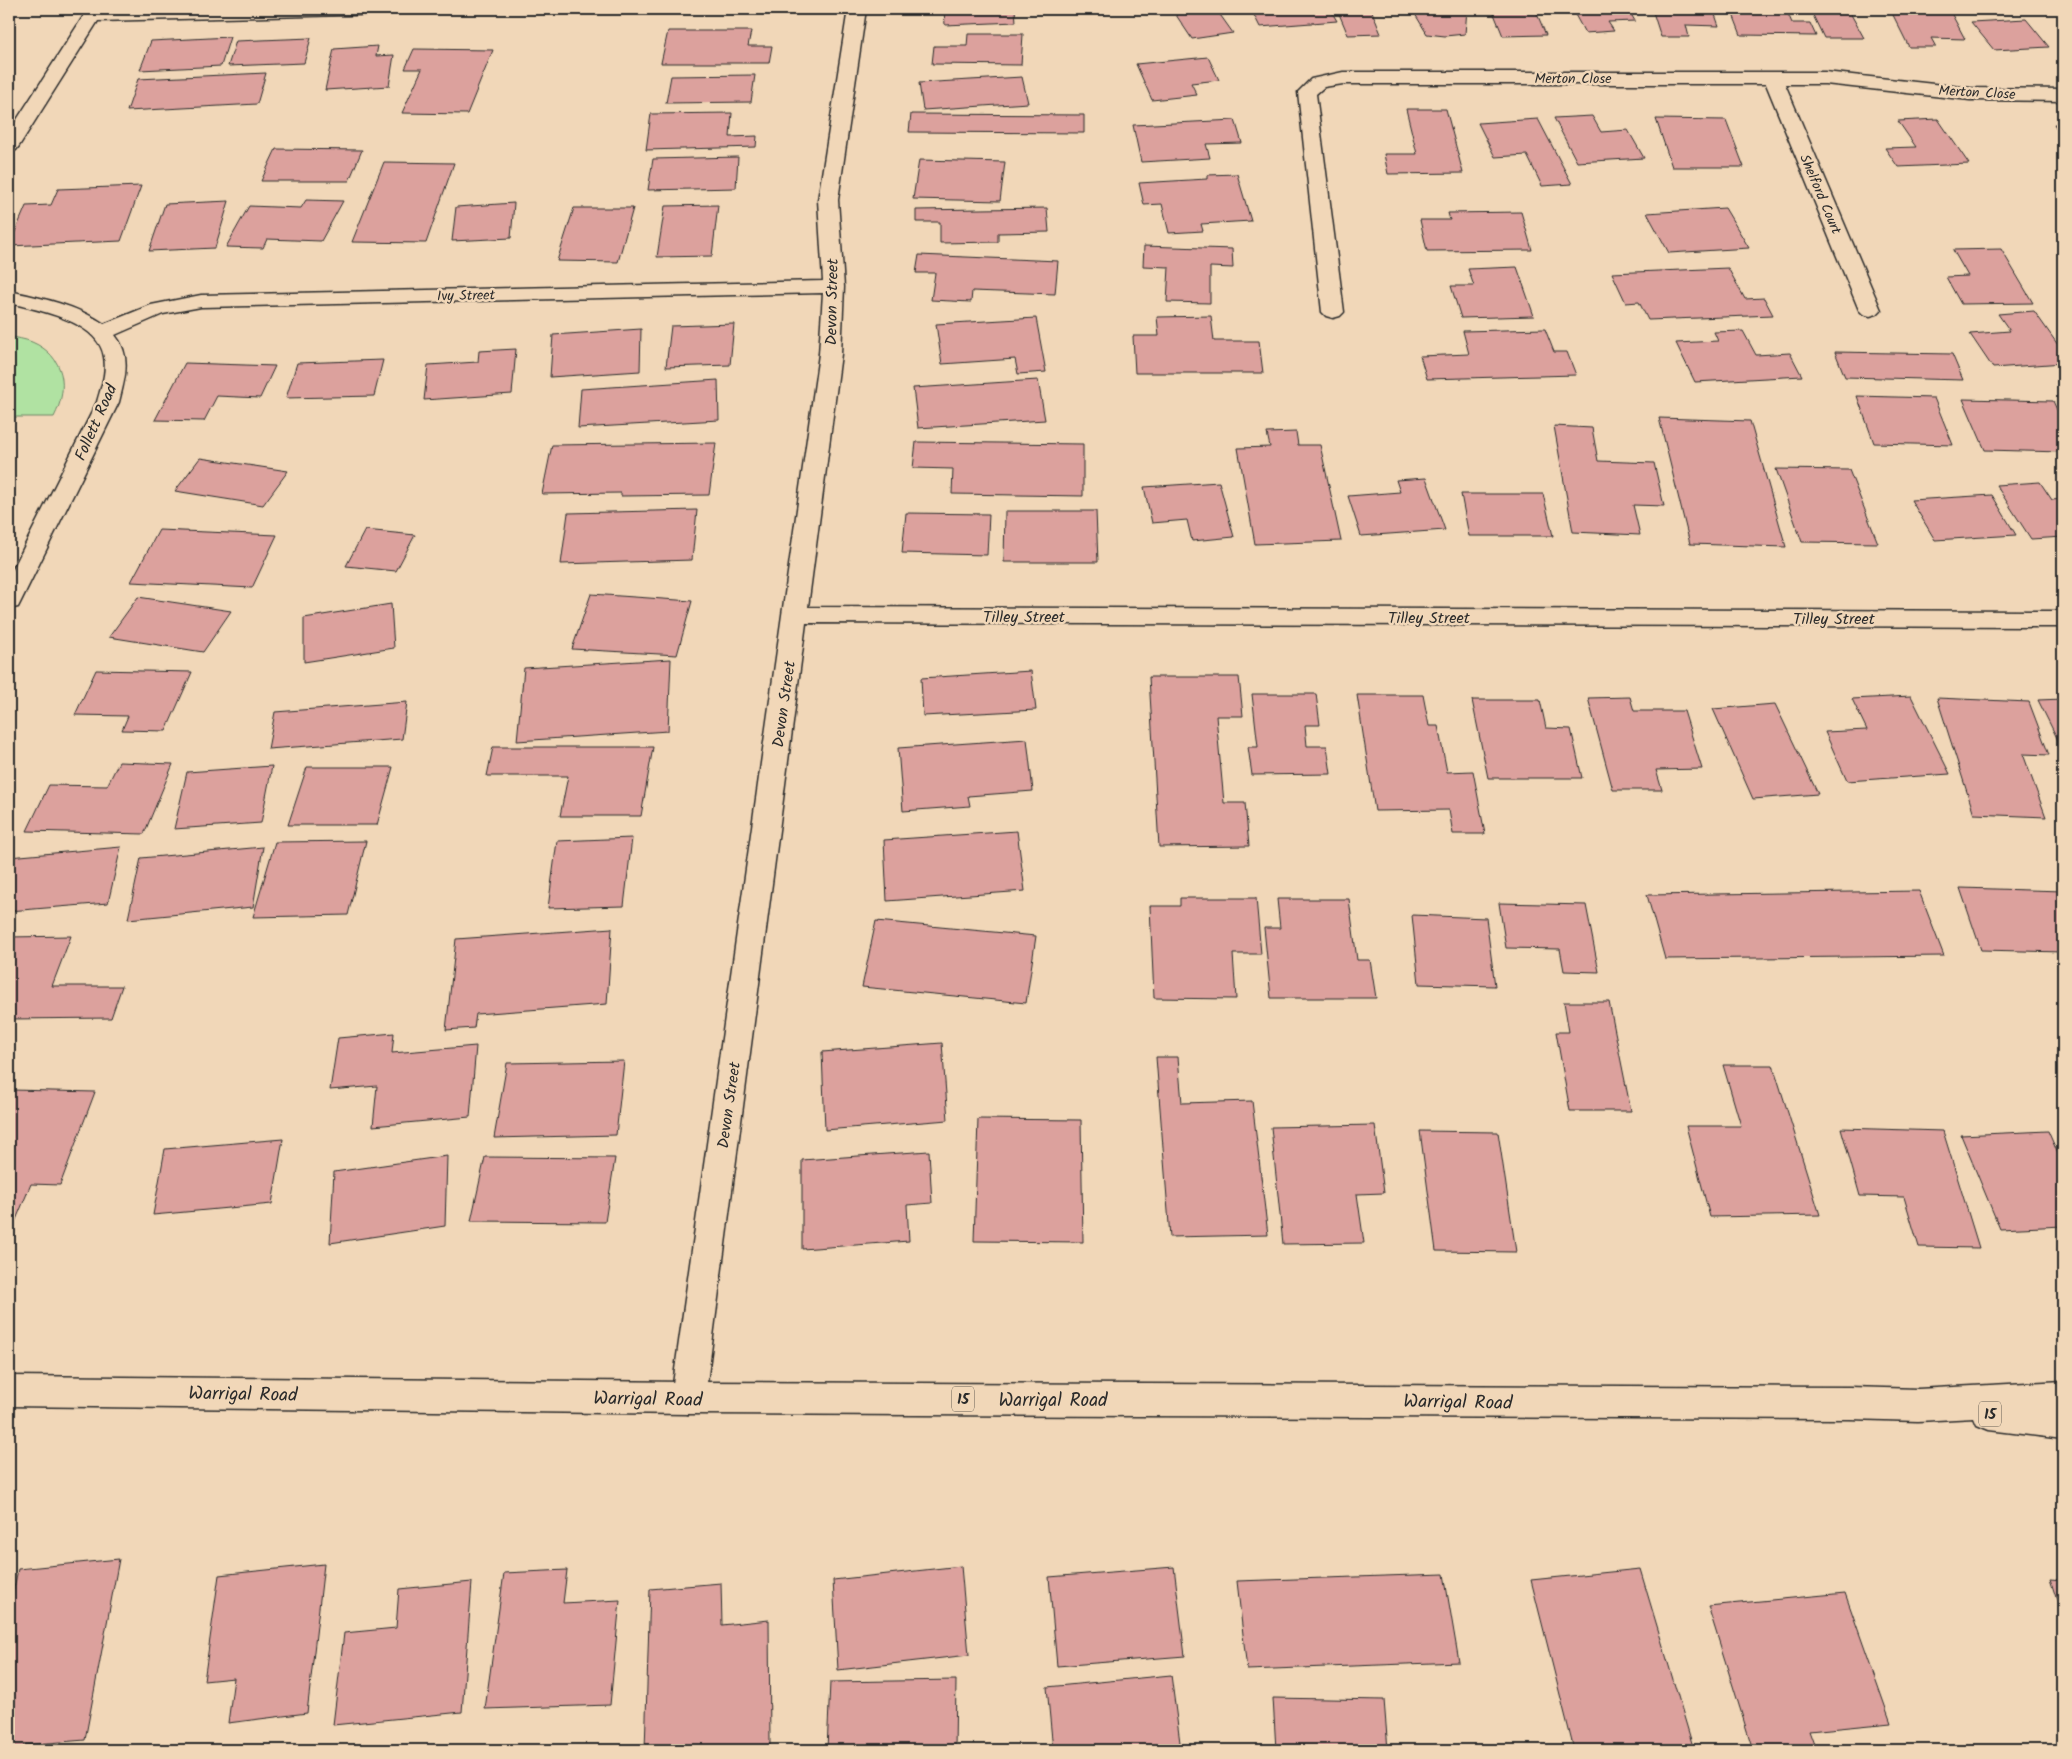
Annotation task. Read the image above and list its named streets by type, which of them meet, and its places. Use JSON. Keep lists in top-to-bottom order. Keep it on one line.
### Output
{"streets":{"main road":["Merton Close","Shelford Court","Ivy Street","Devon Street","Follett Road","Tilley Street","Warrigal Road","15"]},"crossings":[["Merton Close","Shelford Court"],["Ivy Street","Devon Street"],["Ivy Street","Follett Road"],["Devon Street","Tilley Street"],["Devon Street","Warrigal Road"]]}
